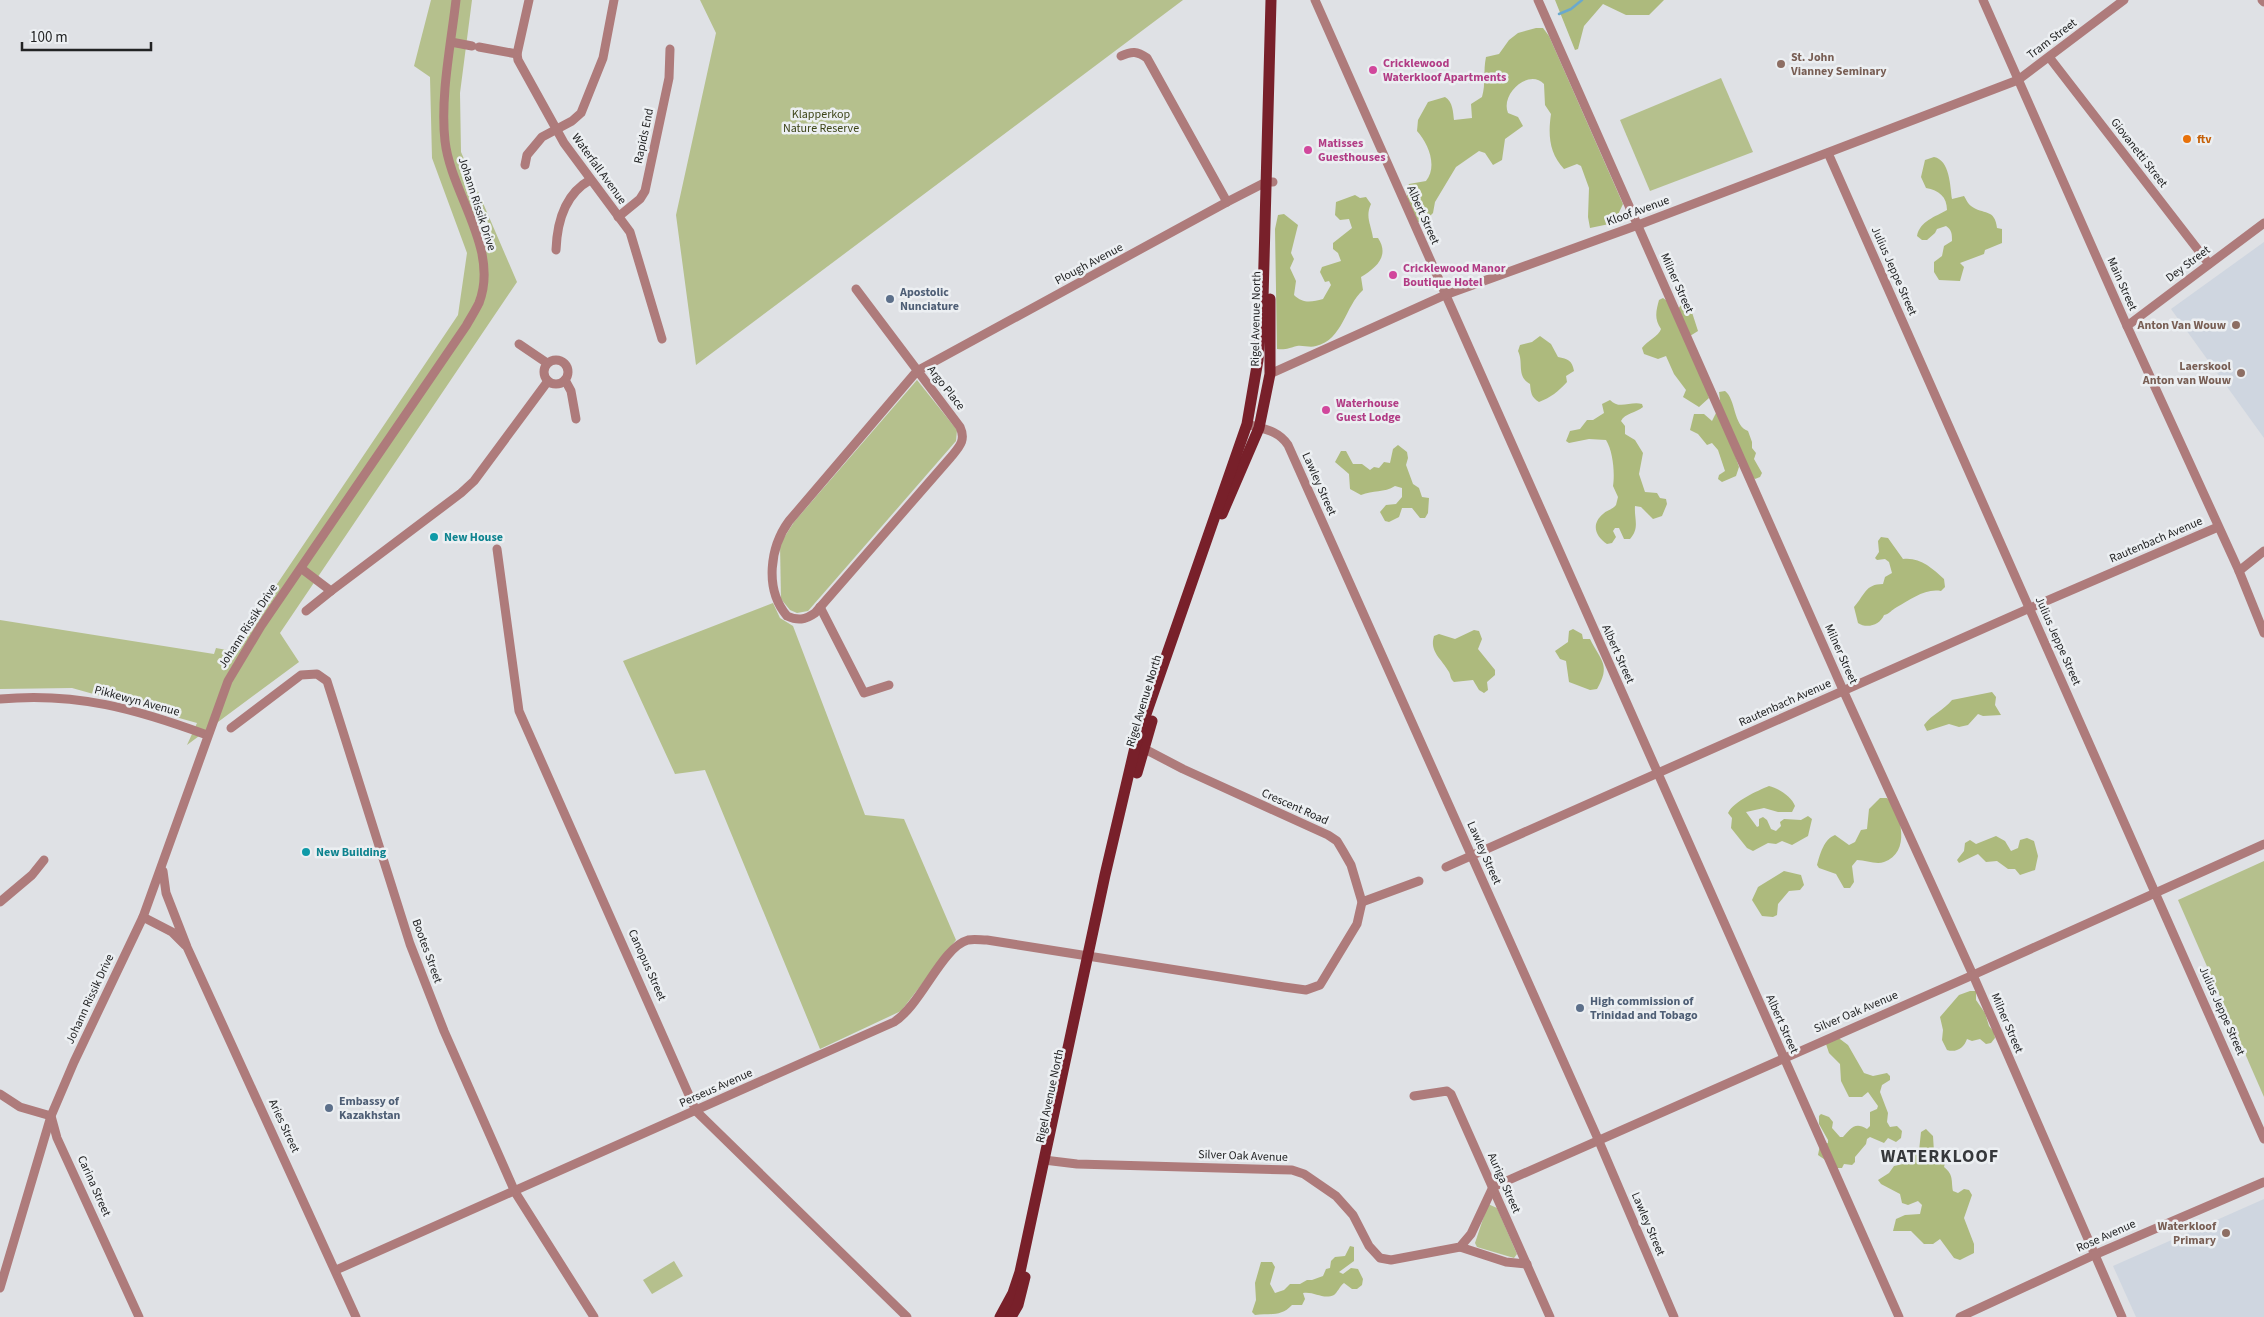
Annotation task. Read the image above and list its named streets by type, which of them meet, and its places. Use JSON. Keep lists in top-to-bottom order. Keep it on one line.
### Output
{"streets":{"main road":["Rigel Avenue North"],"street":["Tram Street","Rapids End","Giovanetti Street","Waterfall Avenue","Johann Rissik Drive","Kloof Avenue","Albert Street","Plough Avenue","Dey Street","Julius Jeppe Street","Milner Street","Main Street","Argo Place","Lawley Street","Rautenbach Avenue","Pikkewyn Avenue","Crescent Road","Bootes Street","Canopus Street","Silver Oak Avenue","Perseus Avenue","Aries Street","Auriga Street","Carina Street","Rose Avenue"]},"crossings":[["Tram Street","Giovanetti Street"],["Tram Street","Kloof Avenue"],["Tram Street","Main Street"],["Rapids End","Waterfall Avenue"],["Giovanetti Street","Dey Street"],["Johann Rissik Drive","Pikkewyn Avenue"],["Johann Rissik Drive","Aries Street"],["Johann Rissik Drive","Carina Street"],["Kloof Avenue","Albert Street"],["Kloof Avenue","Julius Jeppe Street"],["Kloof Avenue","Milner Street"],["Kloof Avenue","Main Street"],["Kloof Avenue","Rigel Avenue North"],["Albert Street","Rautenbach Avenue"],["Albert Street","Silver Oak Avenue"],["Plough Avenue","Rigel Avenue North"],["Plough Avenue","Argo Place"],["Dey Street","Main Street"],["Julius Jeppe Street","Rautenbach Avenue"],["Julius Jeppe Street","Silver Oak Avenue"],["Milner Street","Rautenbach Avenue"],["Milner Street","Silver Oak Avenue"],["Milner Street","Rose Avenue"],["Main Street","Rautenbach Avenue"],["Rigel Avenue North","Lawley Street"],["Rigel Avenue North","Crescent Road"],["Rigel Avenue North","Silver Oak Avenue"],["Rigel Avenue North","Perseus Avenue"],["Lawley Street","Rautenbach Avenue"],["Lawley Street","Silver Oak Avenue"],["Bootes Street","Perseus Avenue"],["Canopus Street","Perseus Avenue"],["Silver Oak Avenue","Auriga Street"],["Perseus Avenue","Aries Street"]],"districts":["WATERKLOOF"],"parks":["Klapperkop Nature Reserve"],"places":["St. John Vianney Seminary","Cricklewood Waterkloof Apartments","ftv","Matisses Guesthouses","Cricklewood Manor Boutique Hotel","Apostolic Nunciature","Anton Van Wouw","Laerskool Anton van Wouw","Waterhouse Guest Lodge","New House","New Building","High commission of Trinidad and Tobago","Embassy of Kazakhstan","Waterkloof Primary"],"scale_bar":"100 m"}
